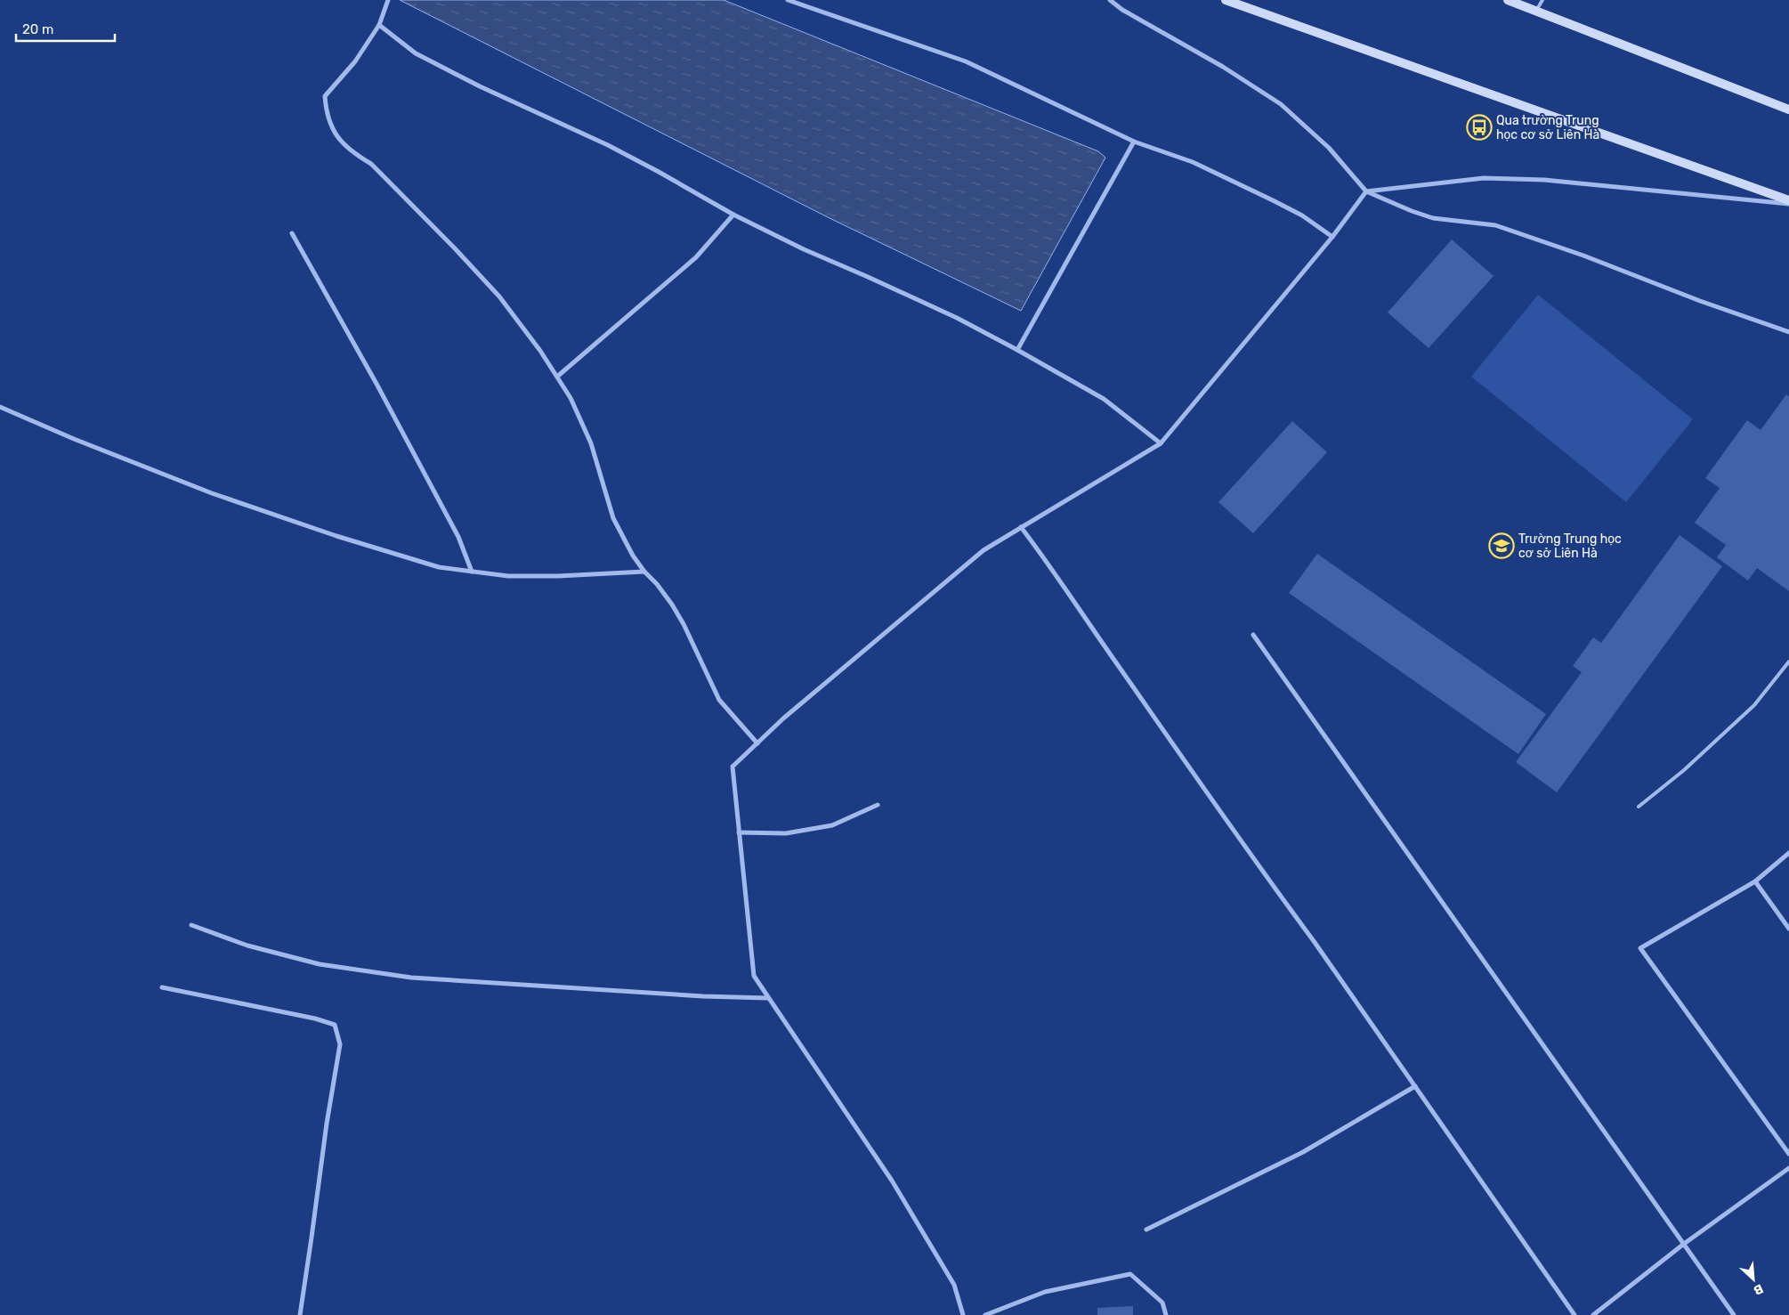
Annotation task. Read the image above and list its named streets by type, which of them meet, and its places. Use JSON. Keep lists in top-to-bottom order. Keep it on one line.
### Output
{"places":{"bus stop":["Qua trường Trung học cơ sở Liên Hà"],"school or university":["Trường Trung học cơ sở Liên Hà"]},"scale_bar":"20 m","north":"bottom right"}
